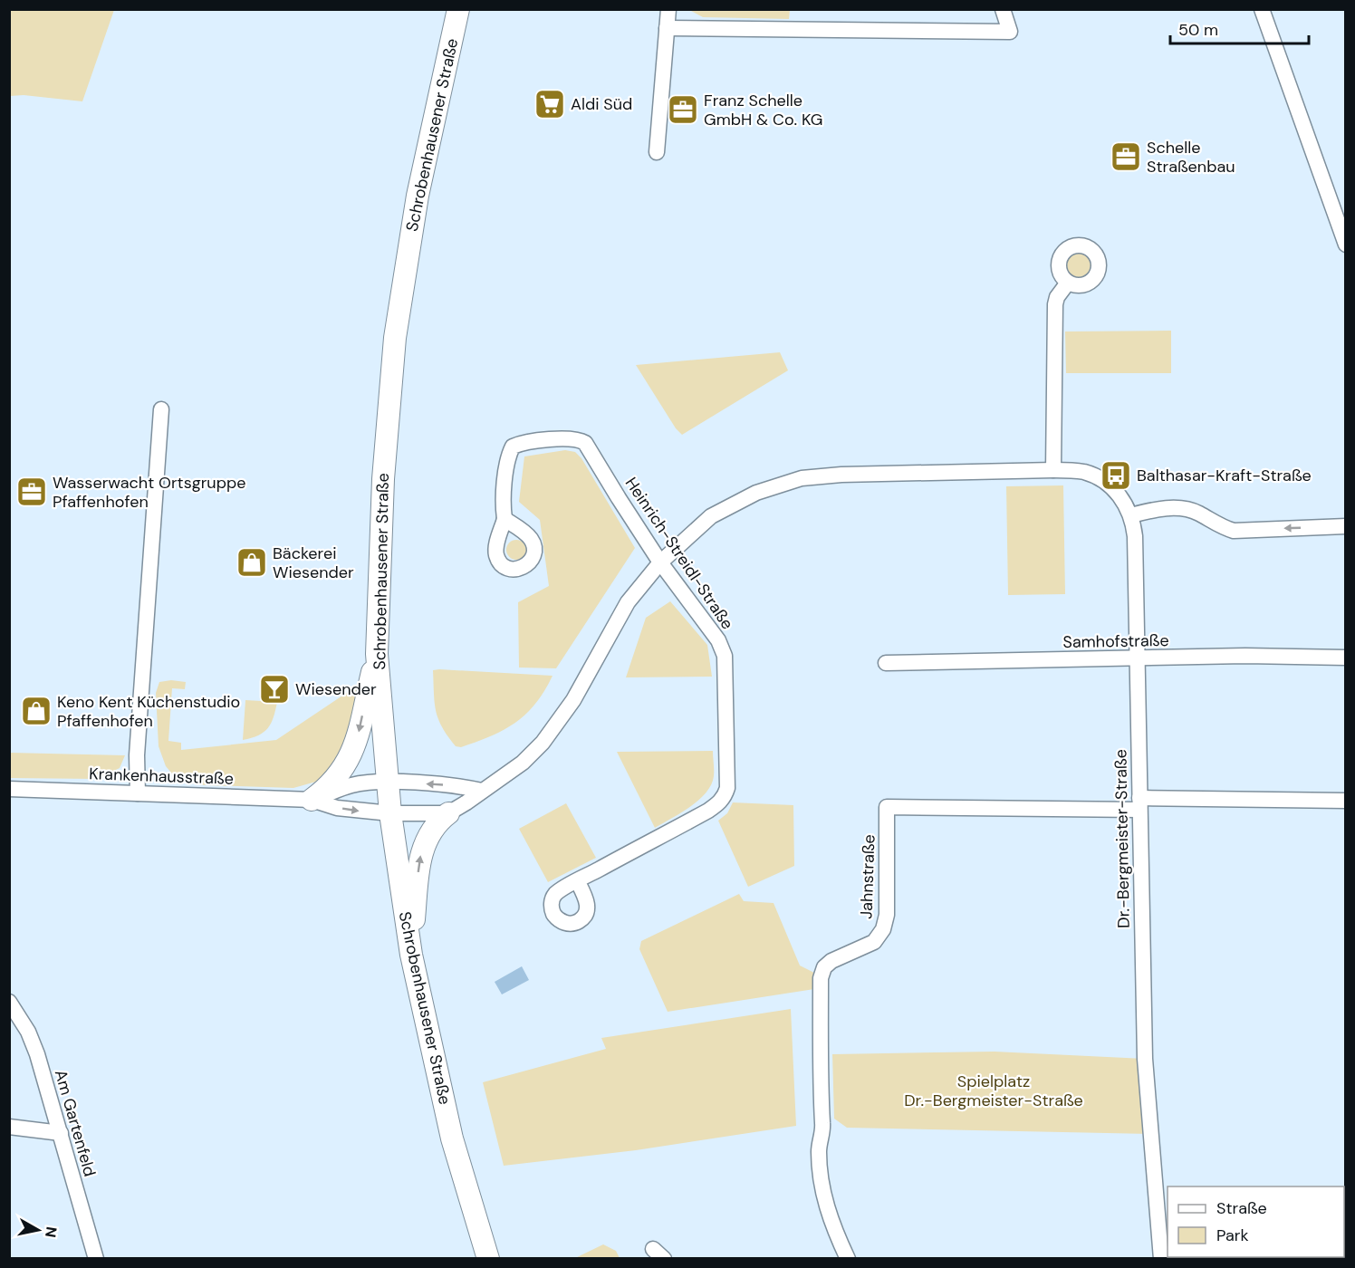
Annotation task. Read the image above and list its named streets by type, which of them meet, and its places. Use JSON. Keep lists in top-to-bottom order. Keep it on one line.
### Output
{"streets":{"main road":["Schrobenhausener Straße"],"street":["Heinrich-Streidl-Straße","Samhofstraße","Krankenhausstraße","Dr.-Bergmeister-Straße","Jahnstraße","Am Gartenfeld"]},"crossings":[["Schrobenhausener Straße","Krankenhausstraße"],["Heinrich-Streidl-Straße","Dr.-Bergmeister-Straße"],["Samhofstraße","Dr.-Bergmeister-Straße"],["Dr.-Bergmeister-Straße","Jahnstraße"]],"parks":["Spielplatz Dr.-Bergmeister-Straße"],"places":{"supermarket":["Aldi Süd"],"office":["Franz Schelle GmbH & Co. KG","Schelle Straßenbau","Wasserwacht Ortsgruppe Pfaffenhofen"],"bus stop":["Balthasar-Kraft-Straße"],"shop":["Bäckerei Wiesender","Keno Kent Küchenstudio Pfaffenhofen"],"bar":["Wiesender"]},"legend":["Straße","Park"],"scale_bar":"50 m","north":"right"}
